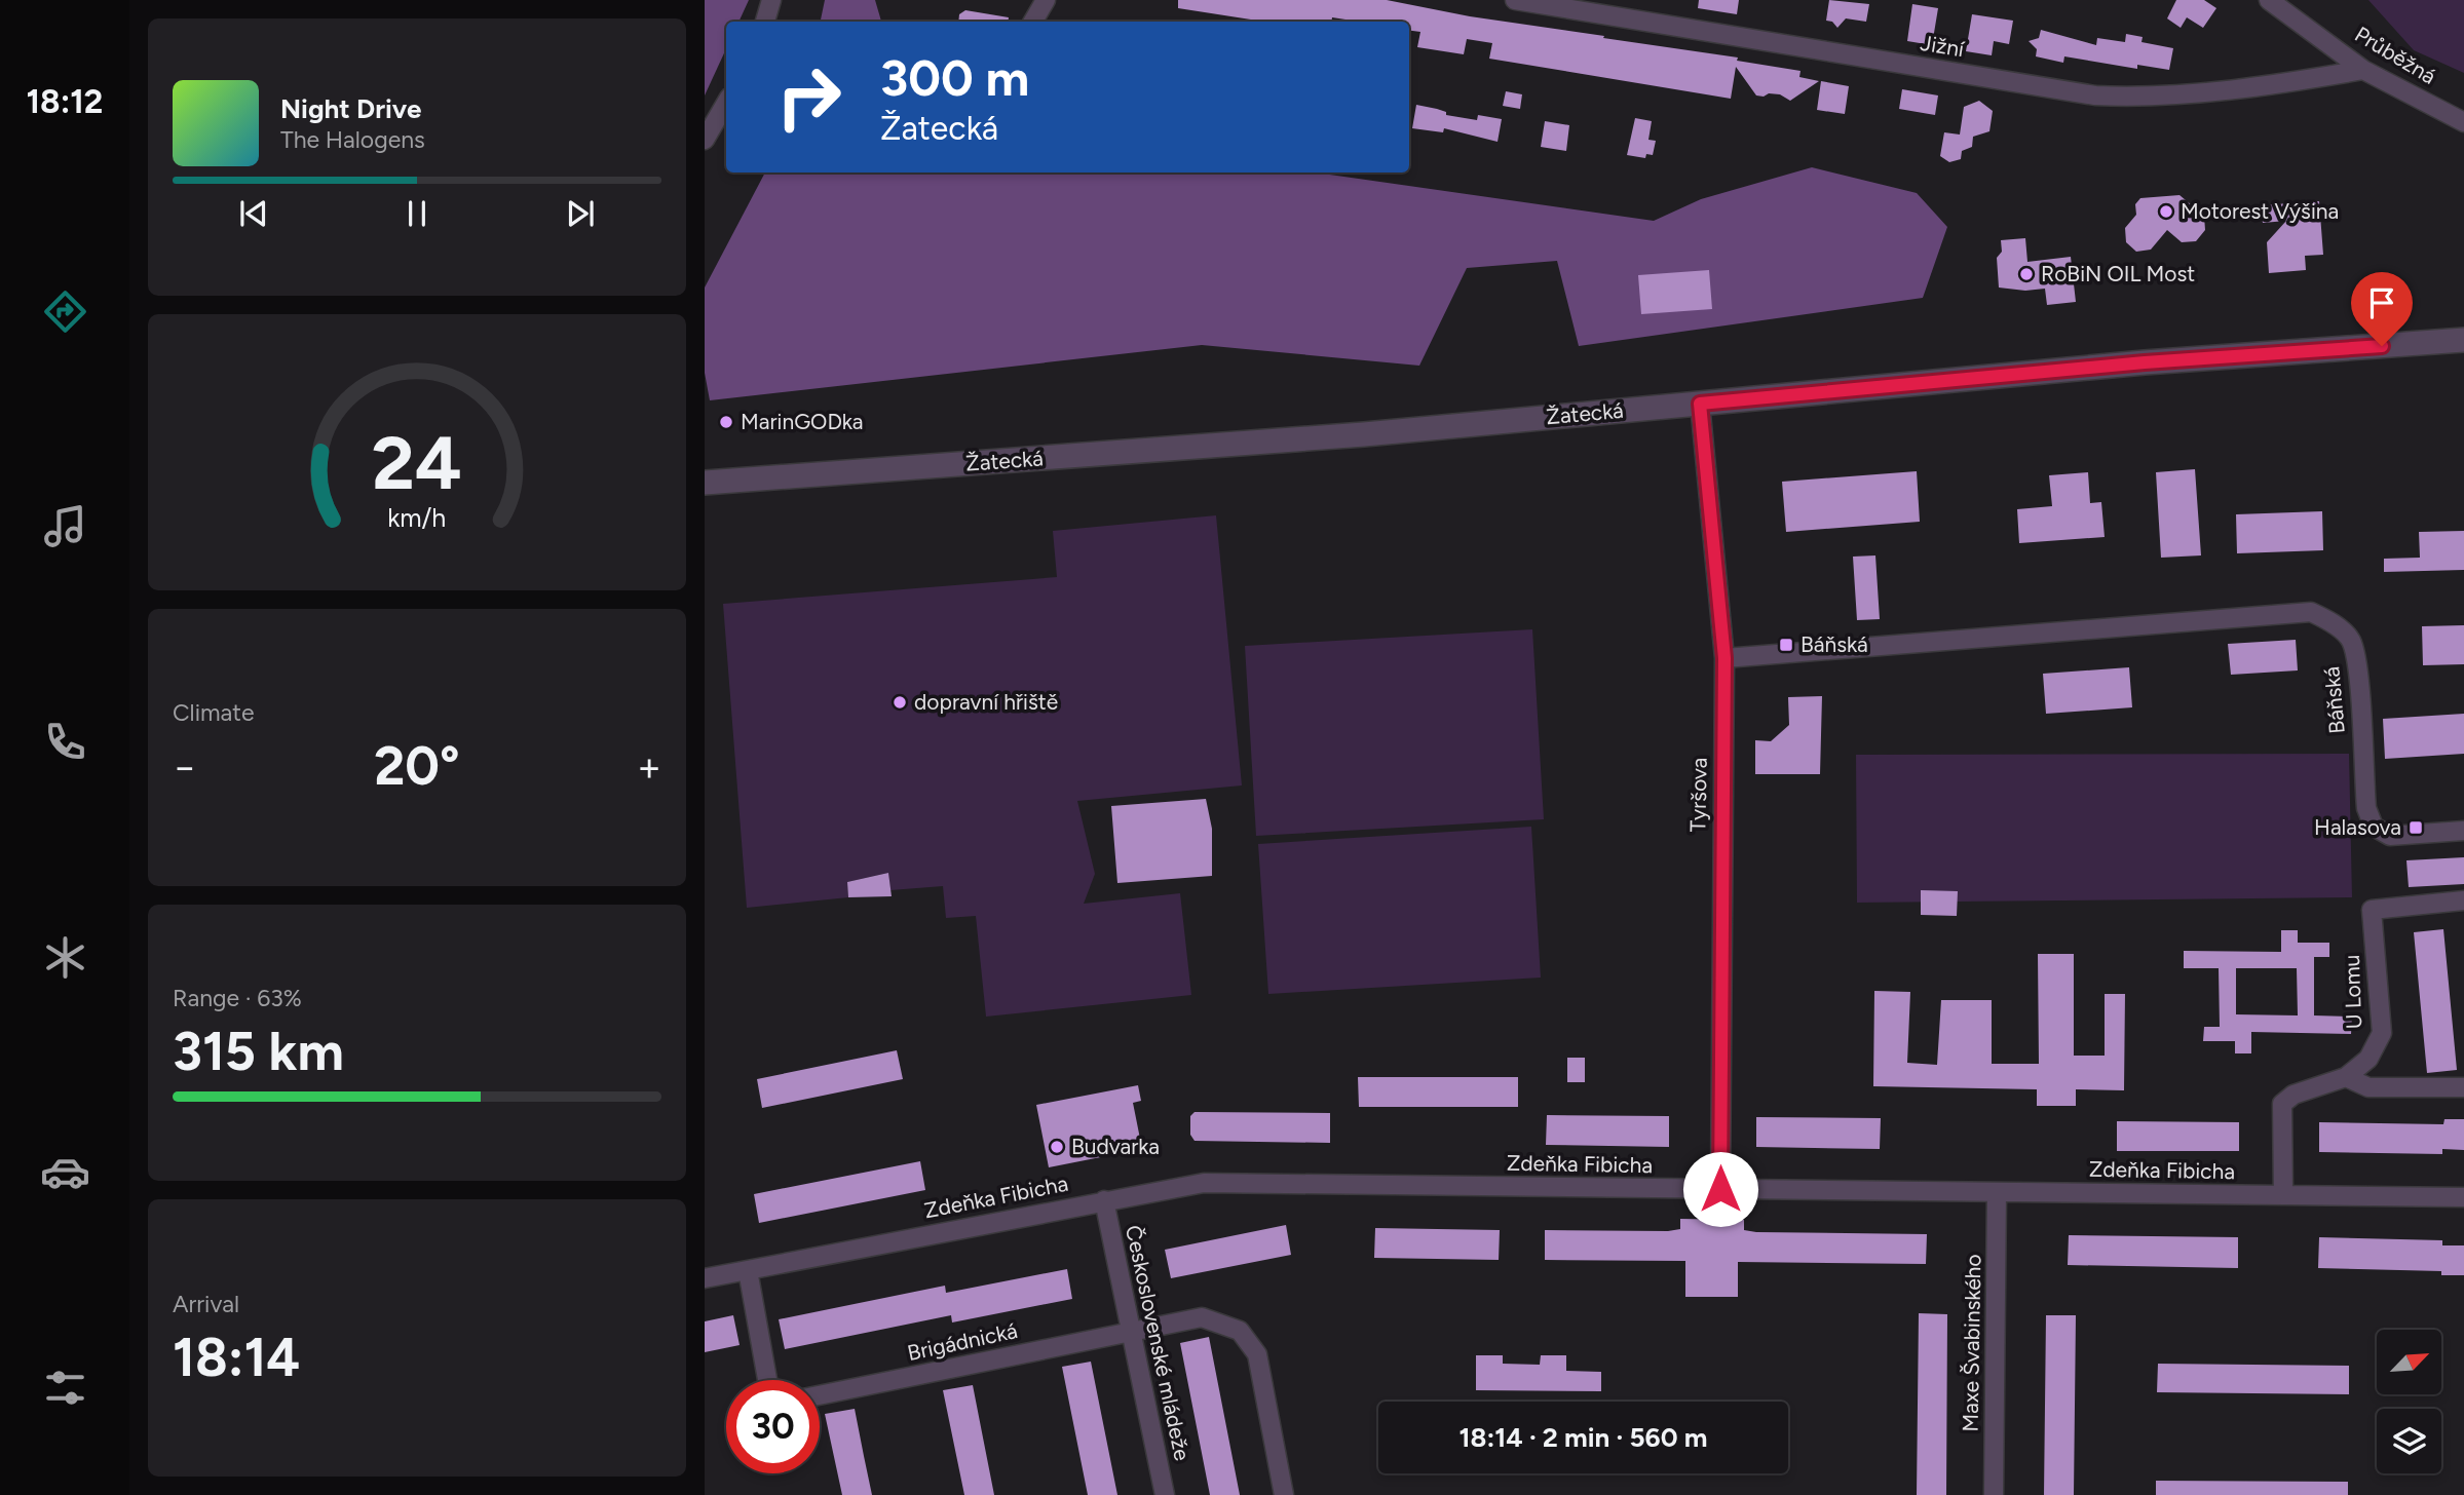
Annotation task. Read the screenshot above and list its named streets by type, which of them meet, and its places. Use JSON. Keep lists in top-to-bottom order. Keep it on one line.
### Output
{"streets":{"street":["Jižní","Průběžná","Žatecká","Báňská","Tyršova","U Lomu","Zdeňka Fibicha","Brigádnická","Československé mládeže","Maxe Švabinského"]},"crossings":[["Jižní","Průběžná"],["Žatecká","Tyršova"],["Báňská","Tyršova"],["Tyršova","Zdeňka Fibicha"],["U Lomu","Zdeňka Fibicha"],["Zdeňka Fibicha","Československé mládeže"],["Zdeňka Fibicha","Maxe Švabinského"],["Brigádnická","Československé mládeže"]],"places":{"other":["Motorest Výšina","RoBiN OIL Most","MarinGODka","dopravní hřiště","Budvarka"],"transit":["Báňská","Halasova"]},"north":"top right","page":{"tabs":"18:12","turn":["300 m","Žatecká"],"song":["Night Drive","The Halogens"],"tile":["Climate",["Range · 63%","315 km"],["Arrival","18:14"]],"heat":["−","20°","+"],"limit":"30","trip":"18:14 · 2 min · 560 m","gauge":["24","km/h"]}}
